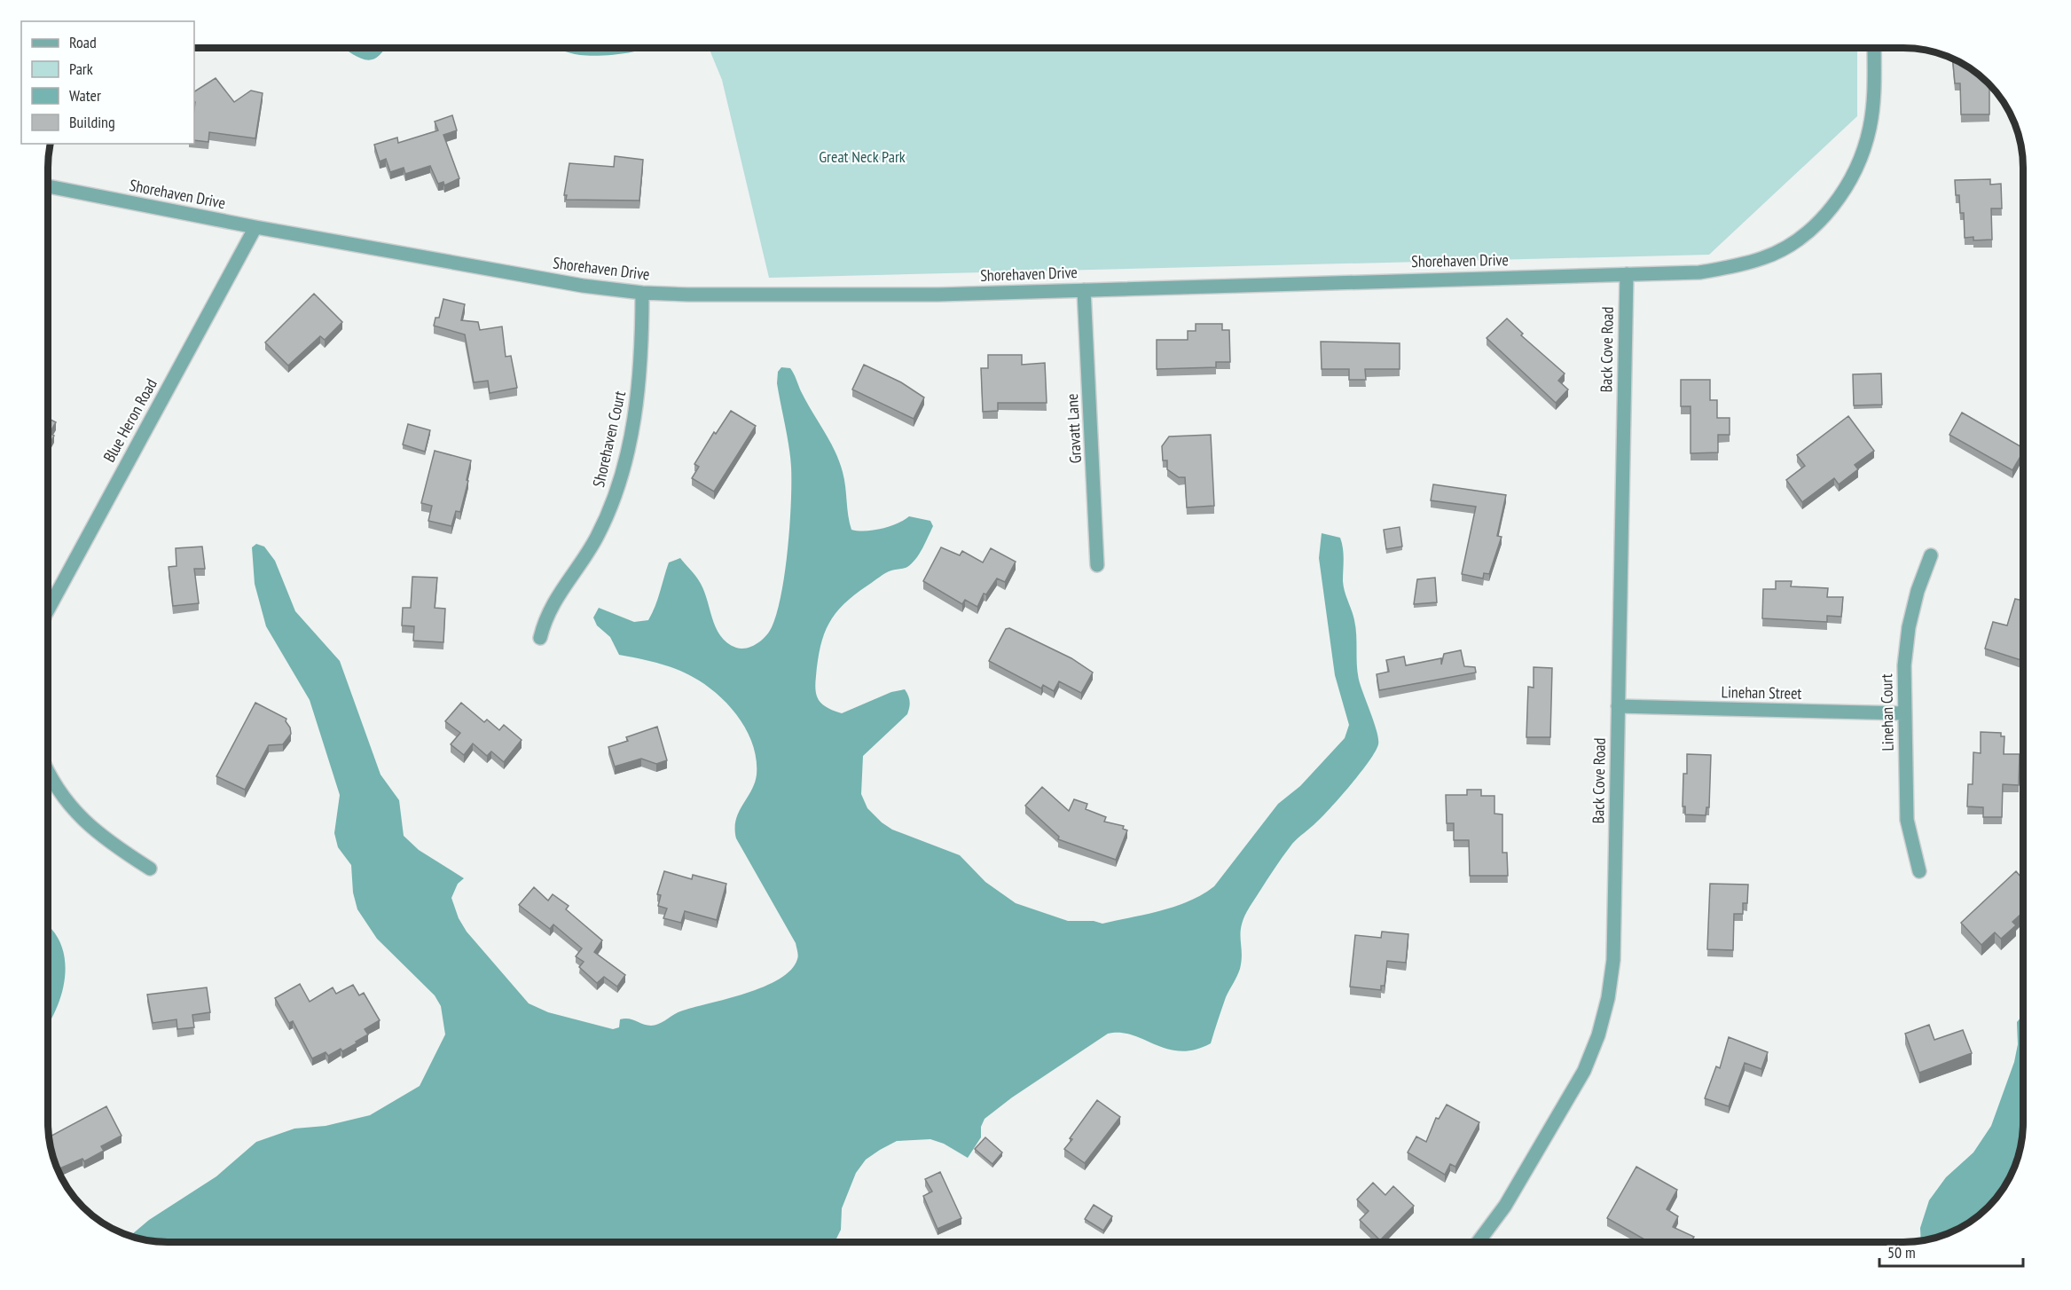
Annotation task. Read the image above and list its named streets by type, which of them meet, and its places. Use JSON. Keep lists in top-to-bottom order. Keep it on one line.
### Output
{"streets":{"street":["Shorehaven Drive","Back Cove Road","Blue Heron Road","Gravatt Lane","Shorehaven Court","Linehan Street","Linehan Court"]},"crossings":[["Shorehaven Drive","Back Cove Road"],["Shorehaven Drive","Blue Heron Road"],["Shorehaven Drive","Gravatt Lane"],["Shorehaven Drive","Shorehaven Court"],["Back Cove Road","Linehan Street"],["Linehan Street","Linehan Court"]],"parks":["Great Neck Park"],"legend":["Road","Park","Water","Building"],"scale_bar":"50 m"}
